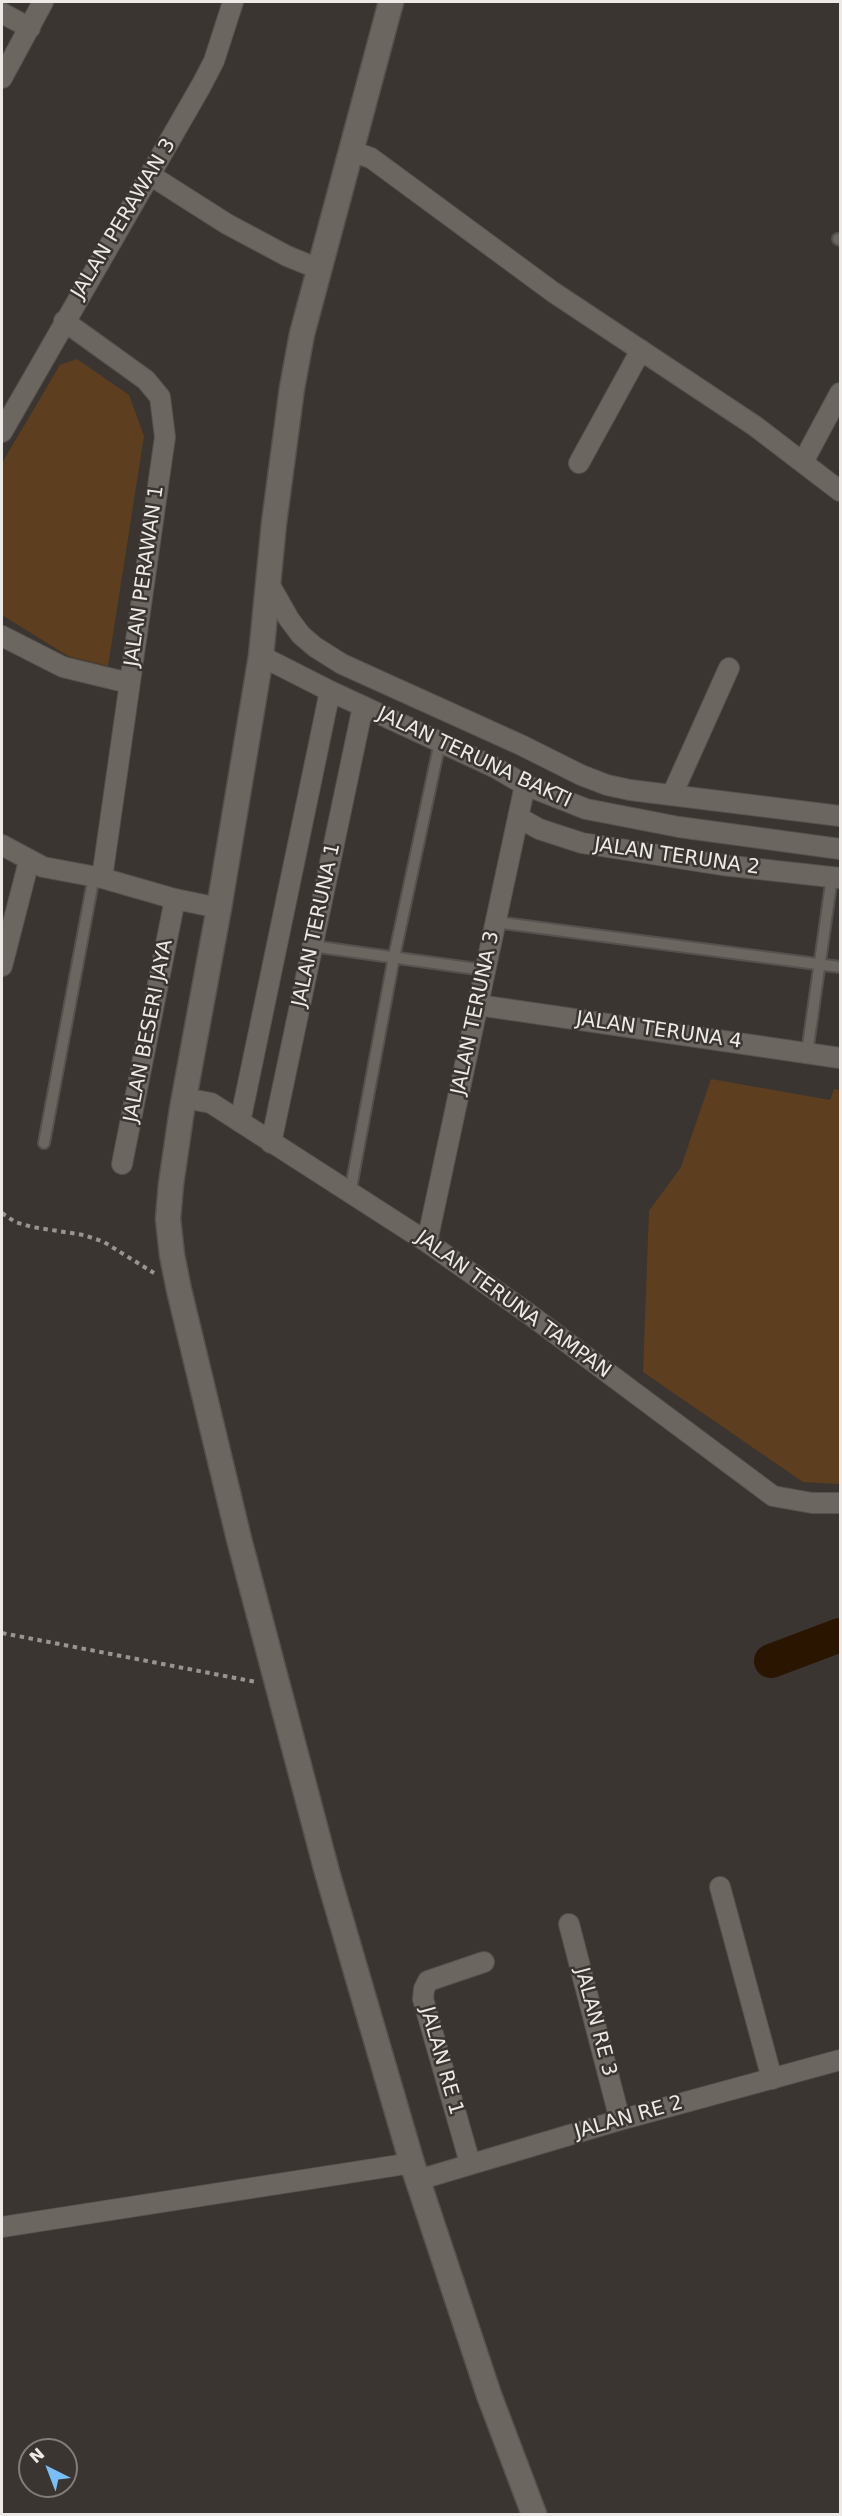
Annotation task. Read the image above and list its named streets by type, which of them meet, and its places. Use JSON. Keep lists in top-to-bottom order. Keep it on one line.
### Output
{"streets":{"street":["JALAN PERAWAN 3","JALAN PERAWAN 1","JALAN TERUNA BAKTI","JALAN TERUNA 2","JALAN TERUNA 1","JALAN TERUNA 3","JALAN BESERI JAYA","JALAN TERUNA 4","JALAN TERUNA TAMPAN","JALAN RE 3","JALAN RE 1","JALAN RE 2"]},"crossings":[["JALAN PERAWAN 3","JALAN PERAWAN 1"],["JALAN TERUNA BAKTI","JALAN TERUNA 1"],["JALAN TERUNA BAKTI","JALAN TERUNA 3"],["JALAN TERUNA 2","JALAN TERUNA 3"],["JALAN TERUNA 1","JALAN TERUNA TAMPAN"],["JALAN TERUNA 3","JALAN TERUNA 4"],["JALAN TERUNA 3","JALAN TERUNA TAMPAN"],["JALAN RE 3","JALAN RE 2"],["JALAN RE 1","JALAN RE 2"]],"north":"top left"}
